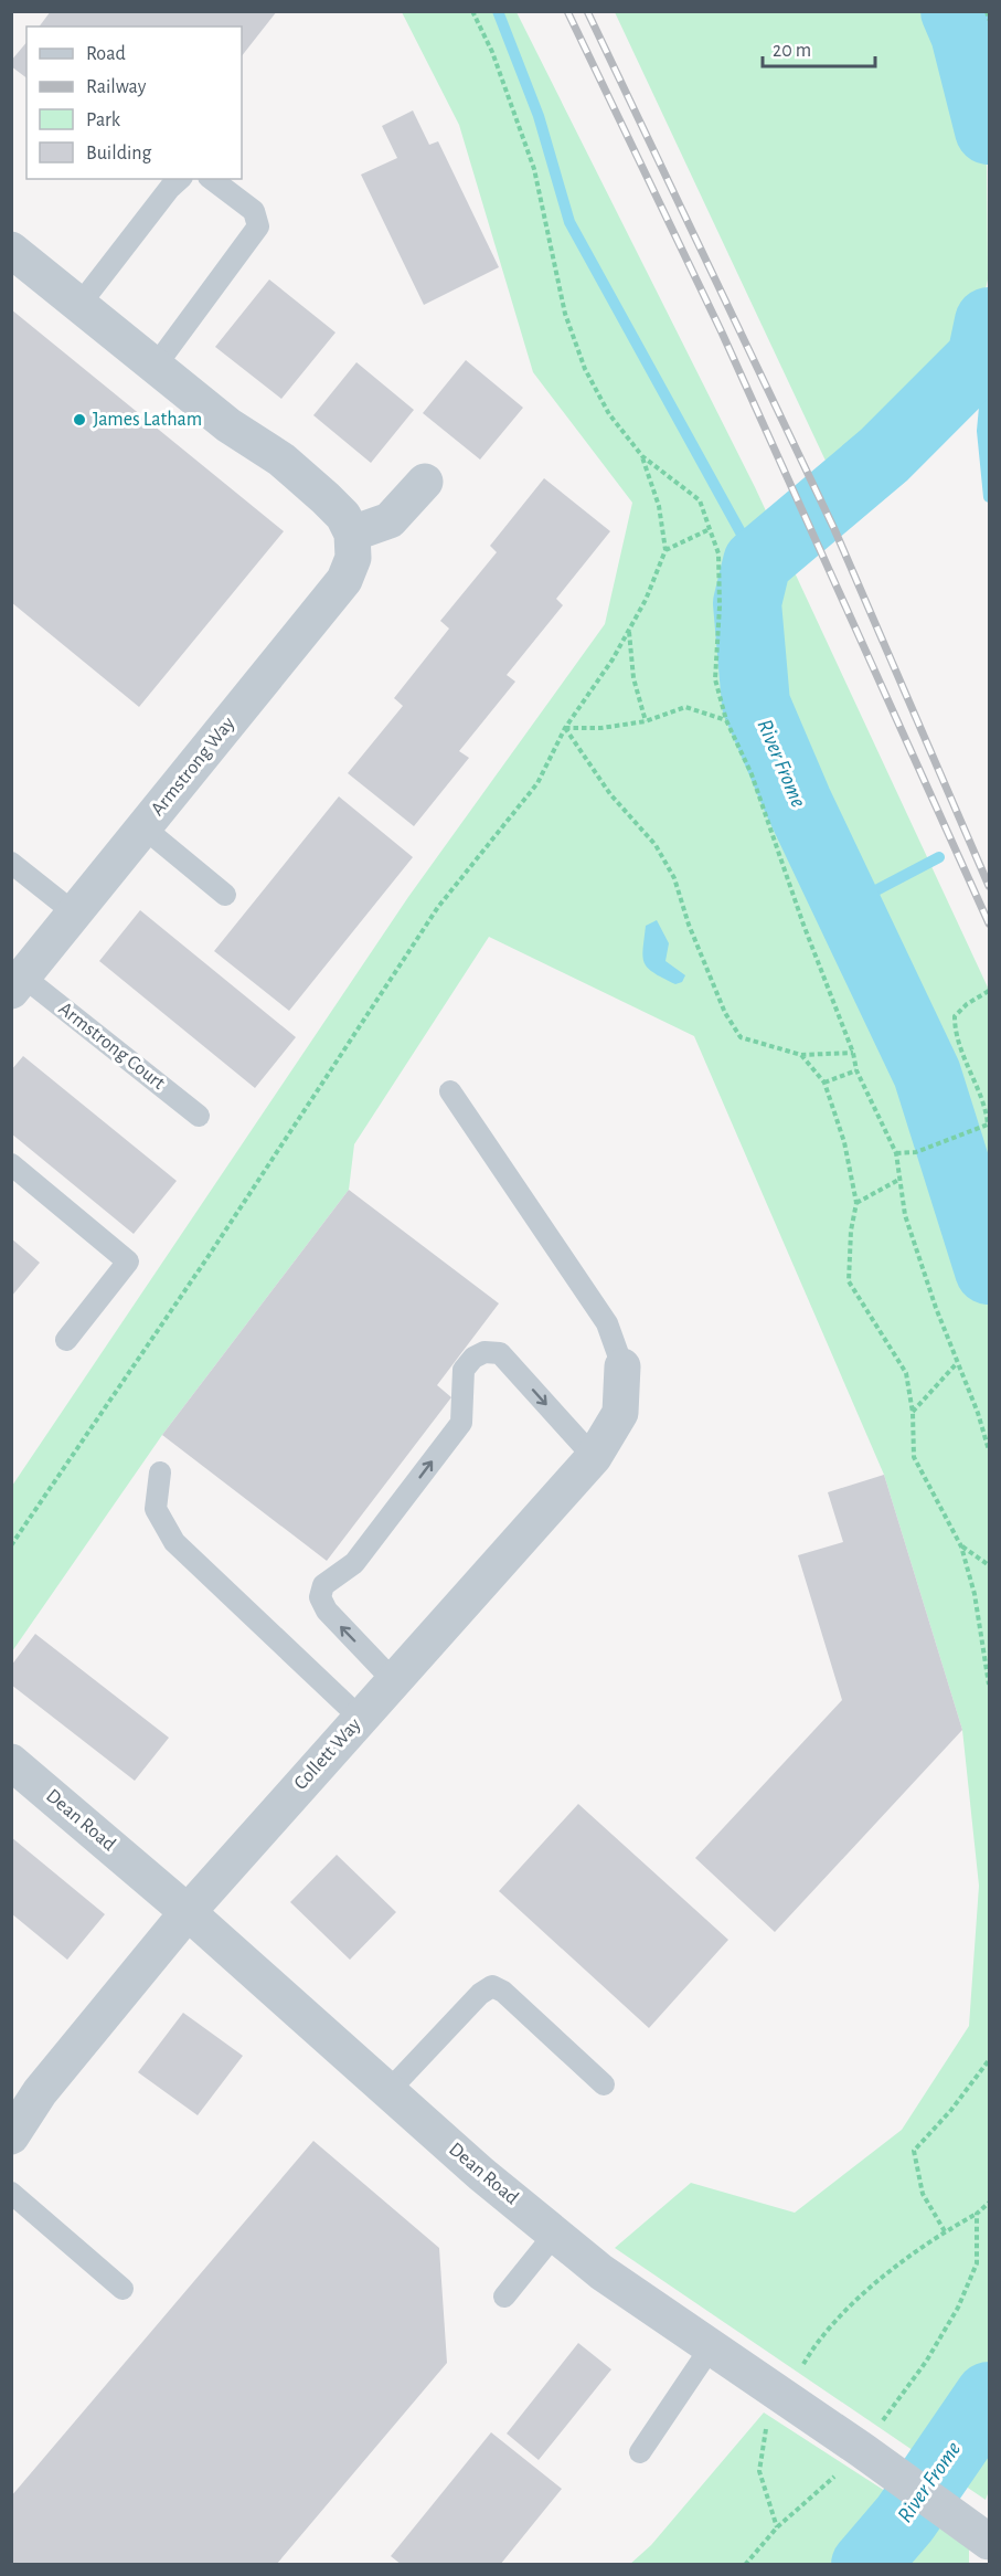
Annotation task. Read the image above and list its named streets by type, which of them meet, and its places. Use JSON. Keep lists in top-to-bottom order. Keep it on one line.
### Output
{"streets":{"street":["Armstrong Way","Collett Way","Dean Road"],"lane":["Armstrong Court"]},"crossings":[["Armstrong Way","Armstrong Court"],["Collett Way","Dean Road"]],"water":["River Frome"],"places":["James Latham"],"legend":["Road","Railway","Park","Building"],"scale_bar":"20 m"}
